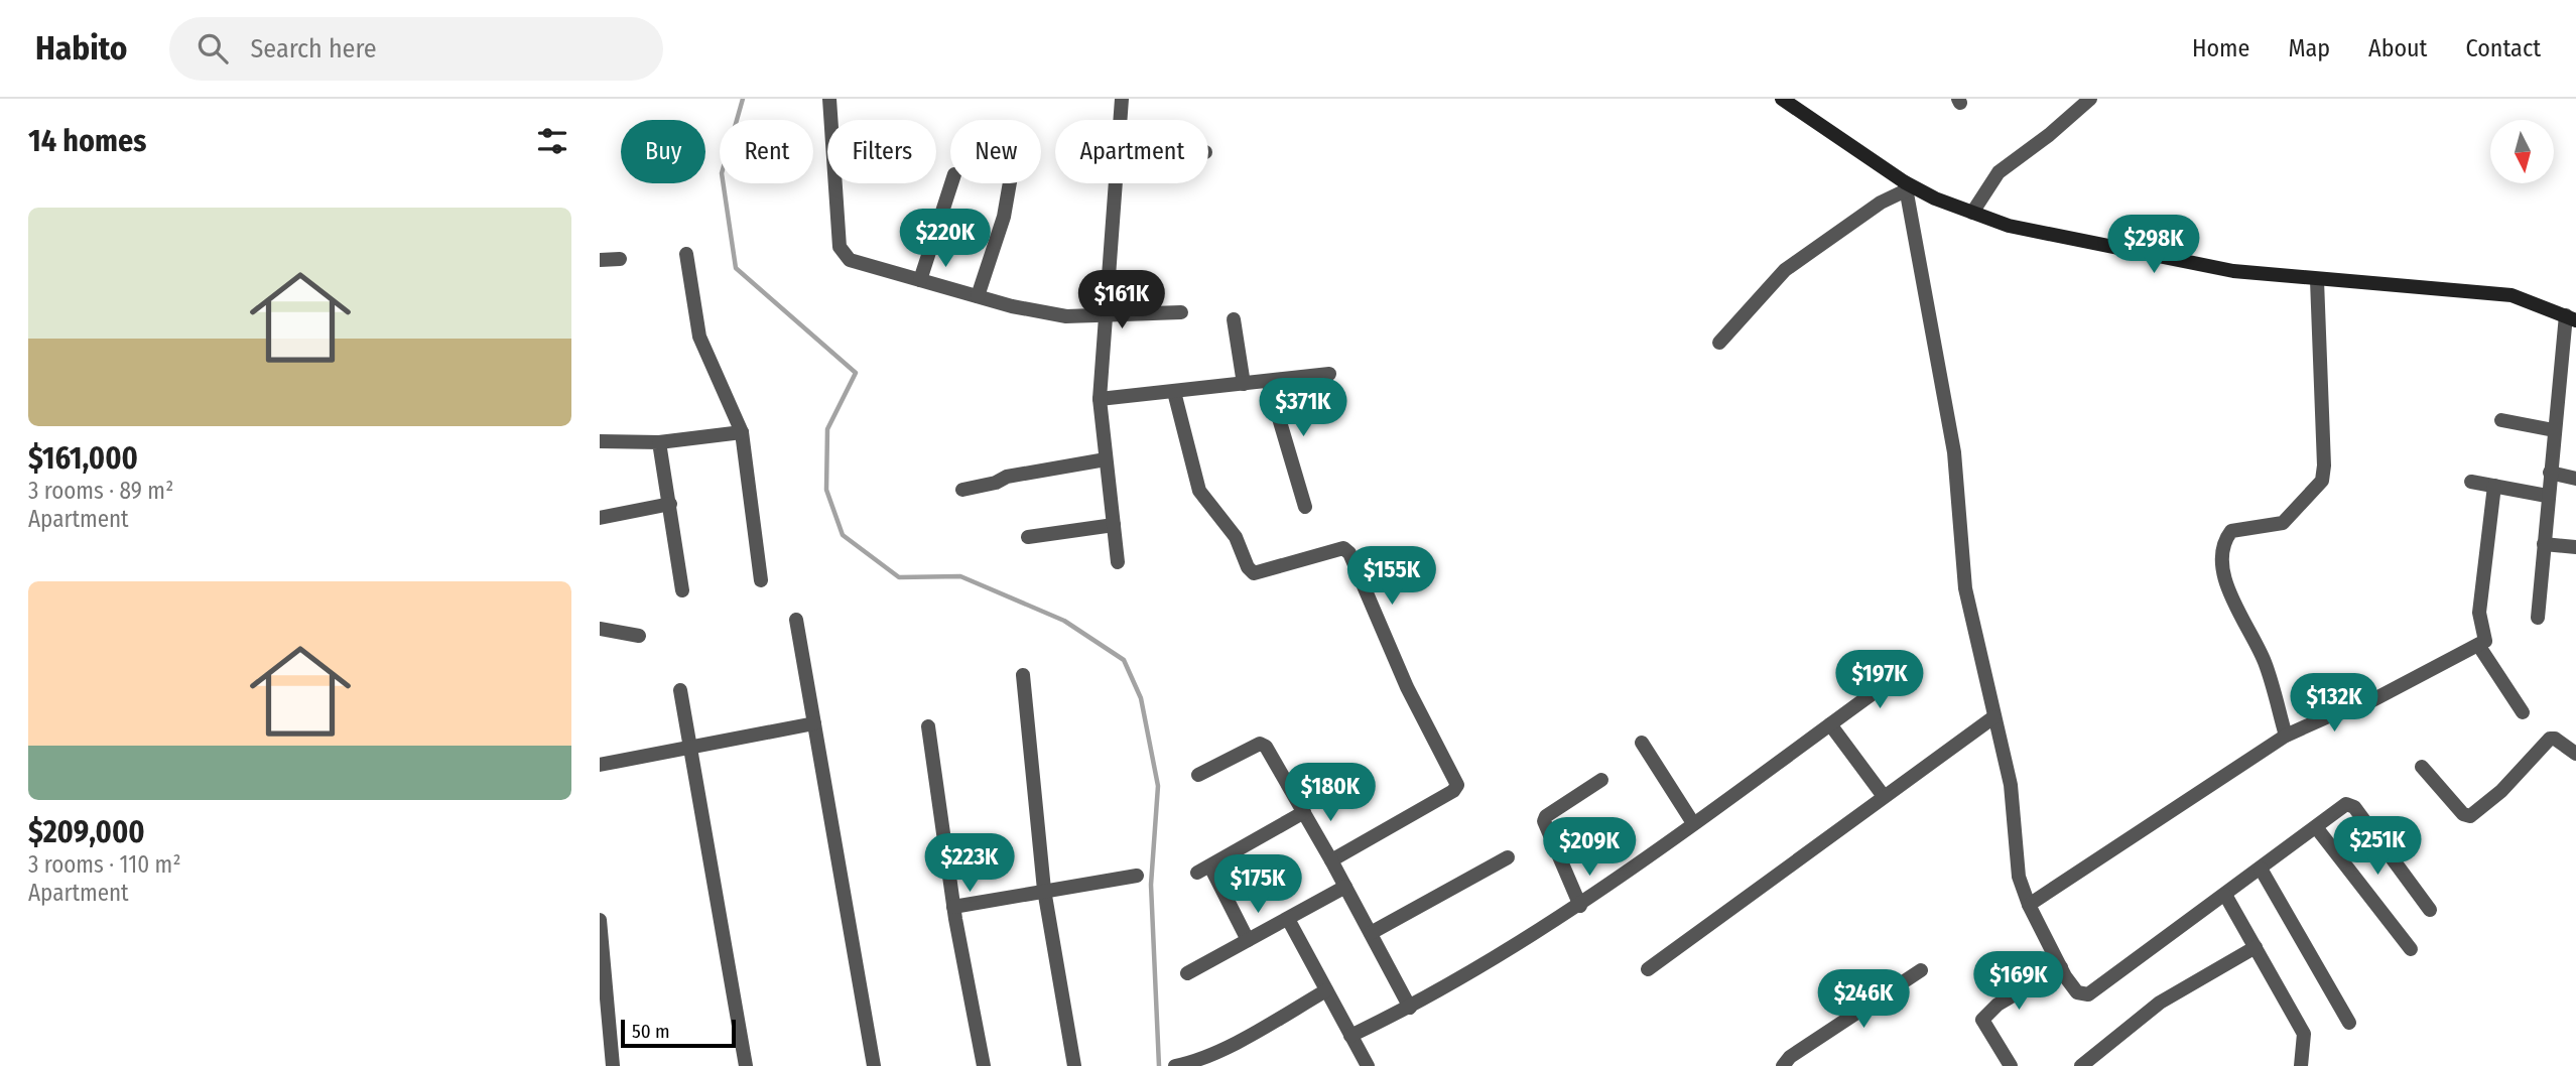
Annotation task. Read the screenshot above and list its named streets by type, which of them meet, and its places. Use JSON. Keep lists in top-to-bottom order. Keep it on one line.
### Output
{"scale_bar":"50 m","north":"bottom","page":{"header":"Habito","search":"Search here","nav":["Home","Map","About","Contact"],"heading":"14 homes","chip":["Buy","Rent","Filters","New","Apartment"],"list":[{"name":"$161,000","note":"3 rooms · 89 m² · Apartment"},{"name":"$209,000","note":"3 rooms · 110 m² · Apartment"}],"price":["$220K","$298K","$161K","$371K","$155K","$197K","$132K","$180K","$251K","$209K","$223K","$175K","$169K","$246K"],"scale":"50 m"}}
